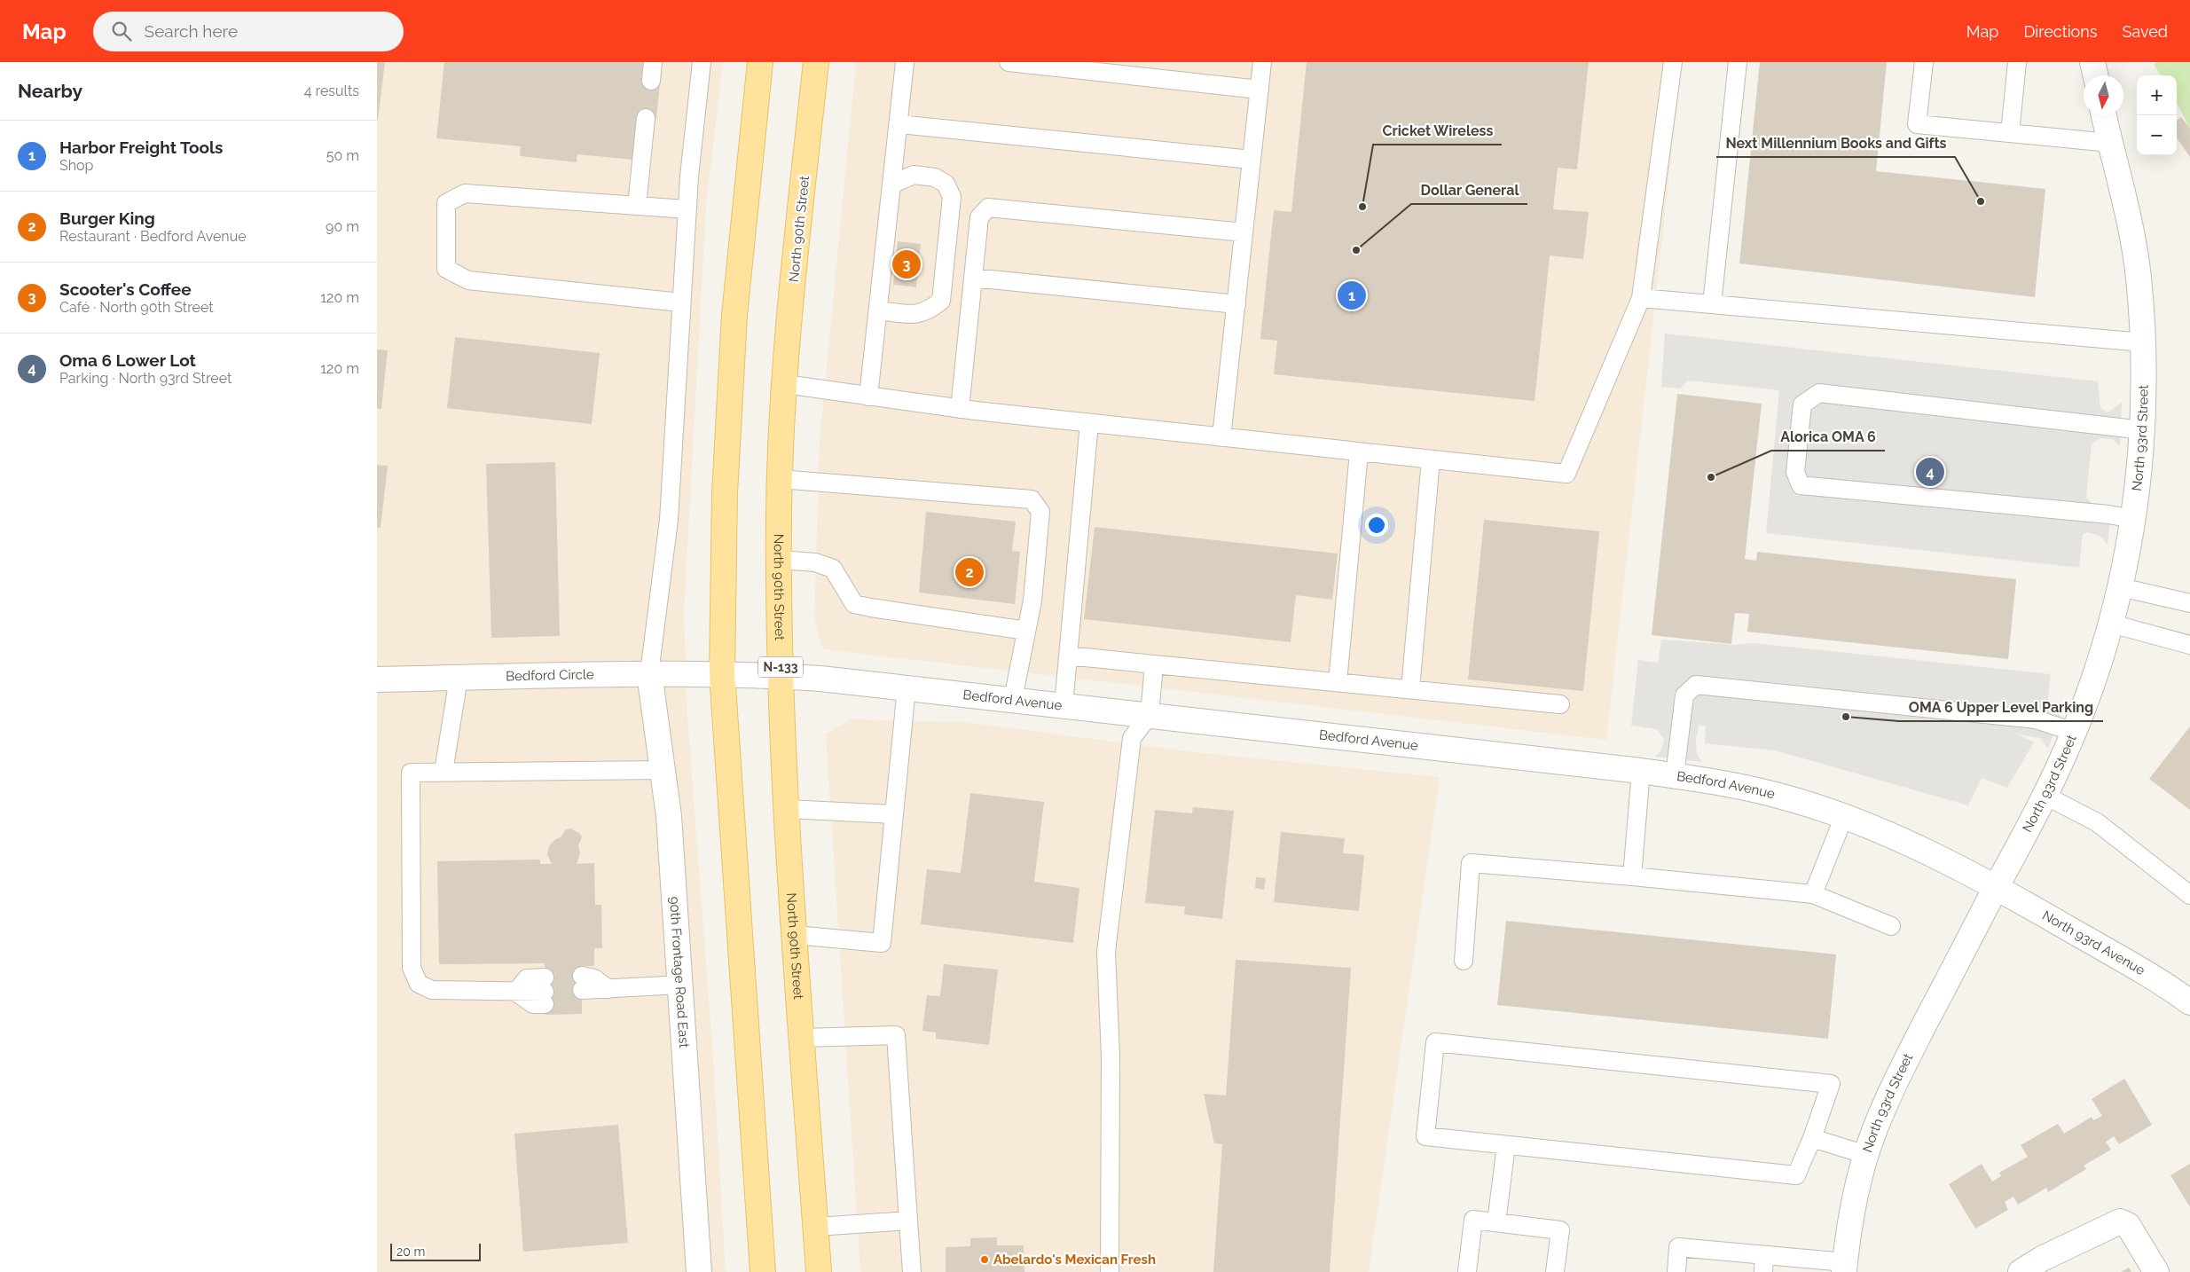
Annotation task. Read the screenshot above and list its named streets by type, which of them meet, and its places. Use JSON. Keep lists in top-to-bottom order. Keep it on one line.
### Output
{"streets":{"main road":["North 90th Street","N-133"],"street":["North 93rd Street","Bedford Circle","Bedford Avenue","North 93rd Avenue","90th Frontage Road East"]},"crossings":[["North 90th Street","Bedford Avenue"],["North 93rd Street","Bedford Avenue"],["North 93rd Street","North 93rd Avenue"],["Bedford Circle","Bedford Avenue"],["Bedford Circle","90th Frontage Road East"],["Bedford Avenue","North 93rd Avenue"]],"places":["Next Millennium Books and Gifts","Cricket Wireless","Dollar General","Alorica OMA 6","OMA 6 Upper Level Parking","Abelardo's Mexican Fresh"],"scale_bar":"20 m","north":"bottom","page":{"header":"Map","search":"Search here","nav":["Map","Directions","Saved"],"heading":["Nearby","4 results"],"map_buttons":["+","−"],"list":[{"mark":"1","name":"Harbor Freight Tools","note":"Shop","value":"50 m"},{"mark":"2","name":"Burger King","note":"Restaurant · Bedford Avenue","value":"90 m"},{"mark":"3","name":"Scooter's Coffee","note":"Café · North 90th Street","value":"120 m"},{"mark":"4","name":"Oma 6 Lower Lot","note":"Parking · North 93rd Street","value":"120 m"}],"pins":["3","1","4","2"],"scale":"20 m"}}
